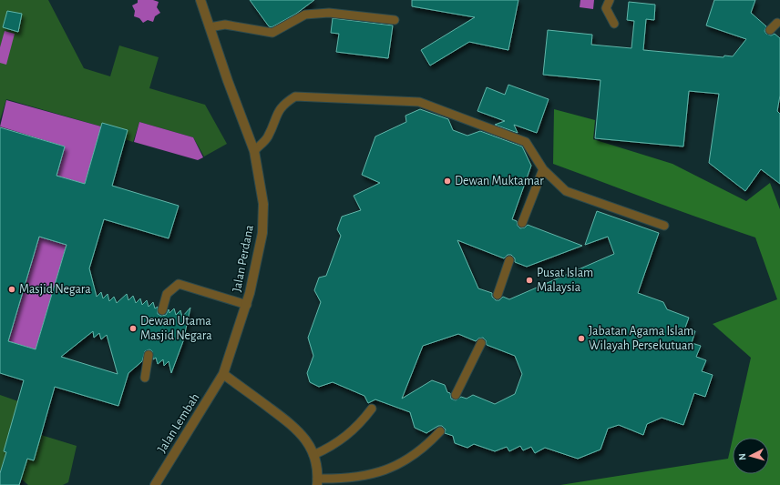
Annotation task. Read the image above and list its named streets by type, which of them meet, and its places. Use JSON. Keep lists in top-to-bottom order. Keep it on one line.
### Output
{"streets":{"street":["Jalan Perdana","Jalan Lembah"]},"crossings":[["Jalan Perdana","Jalan Lembah"]],"places":["Dewan Muktamar","Pusat Islam Malaysia","Masjid Negara","Dewan Utama Masjid Negara","Jabatan Agama Islam Wilayah Persekutuan"],"north":"left"}
